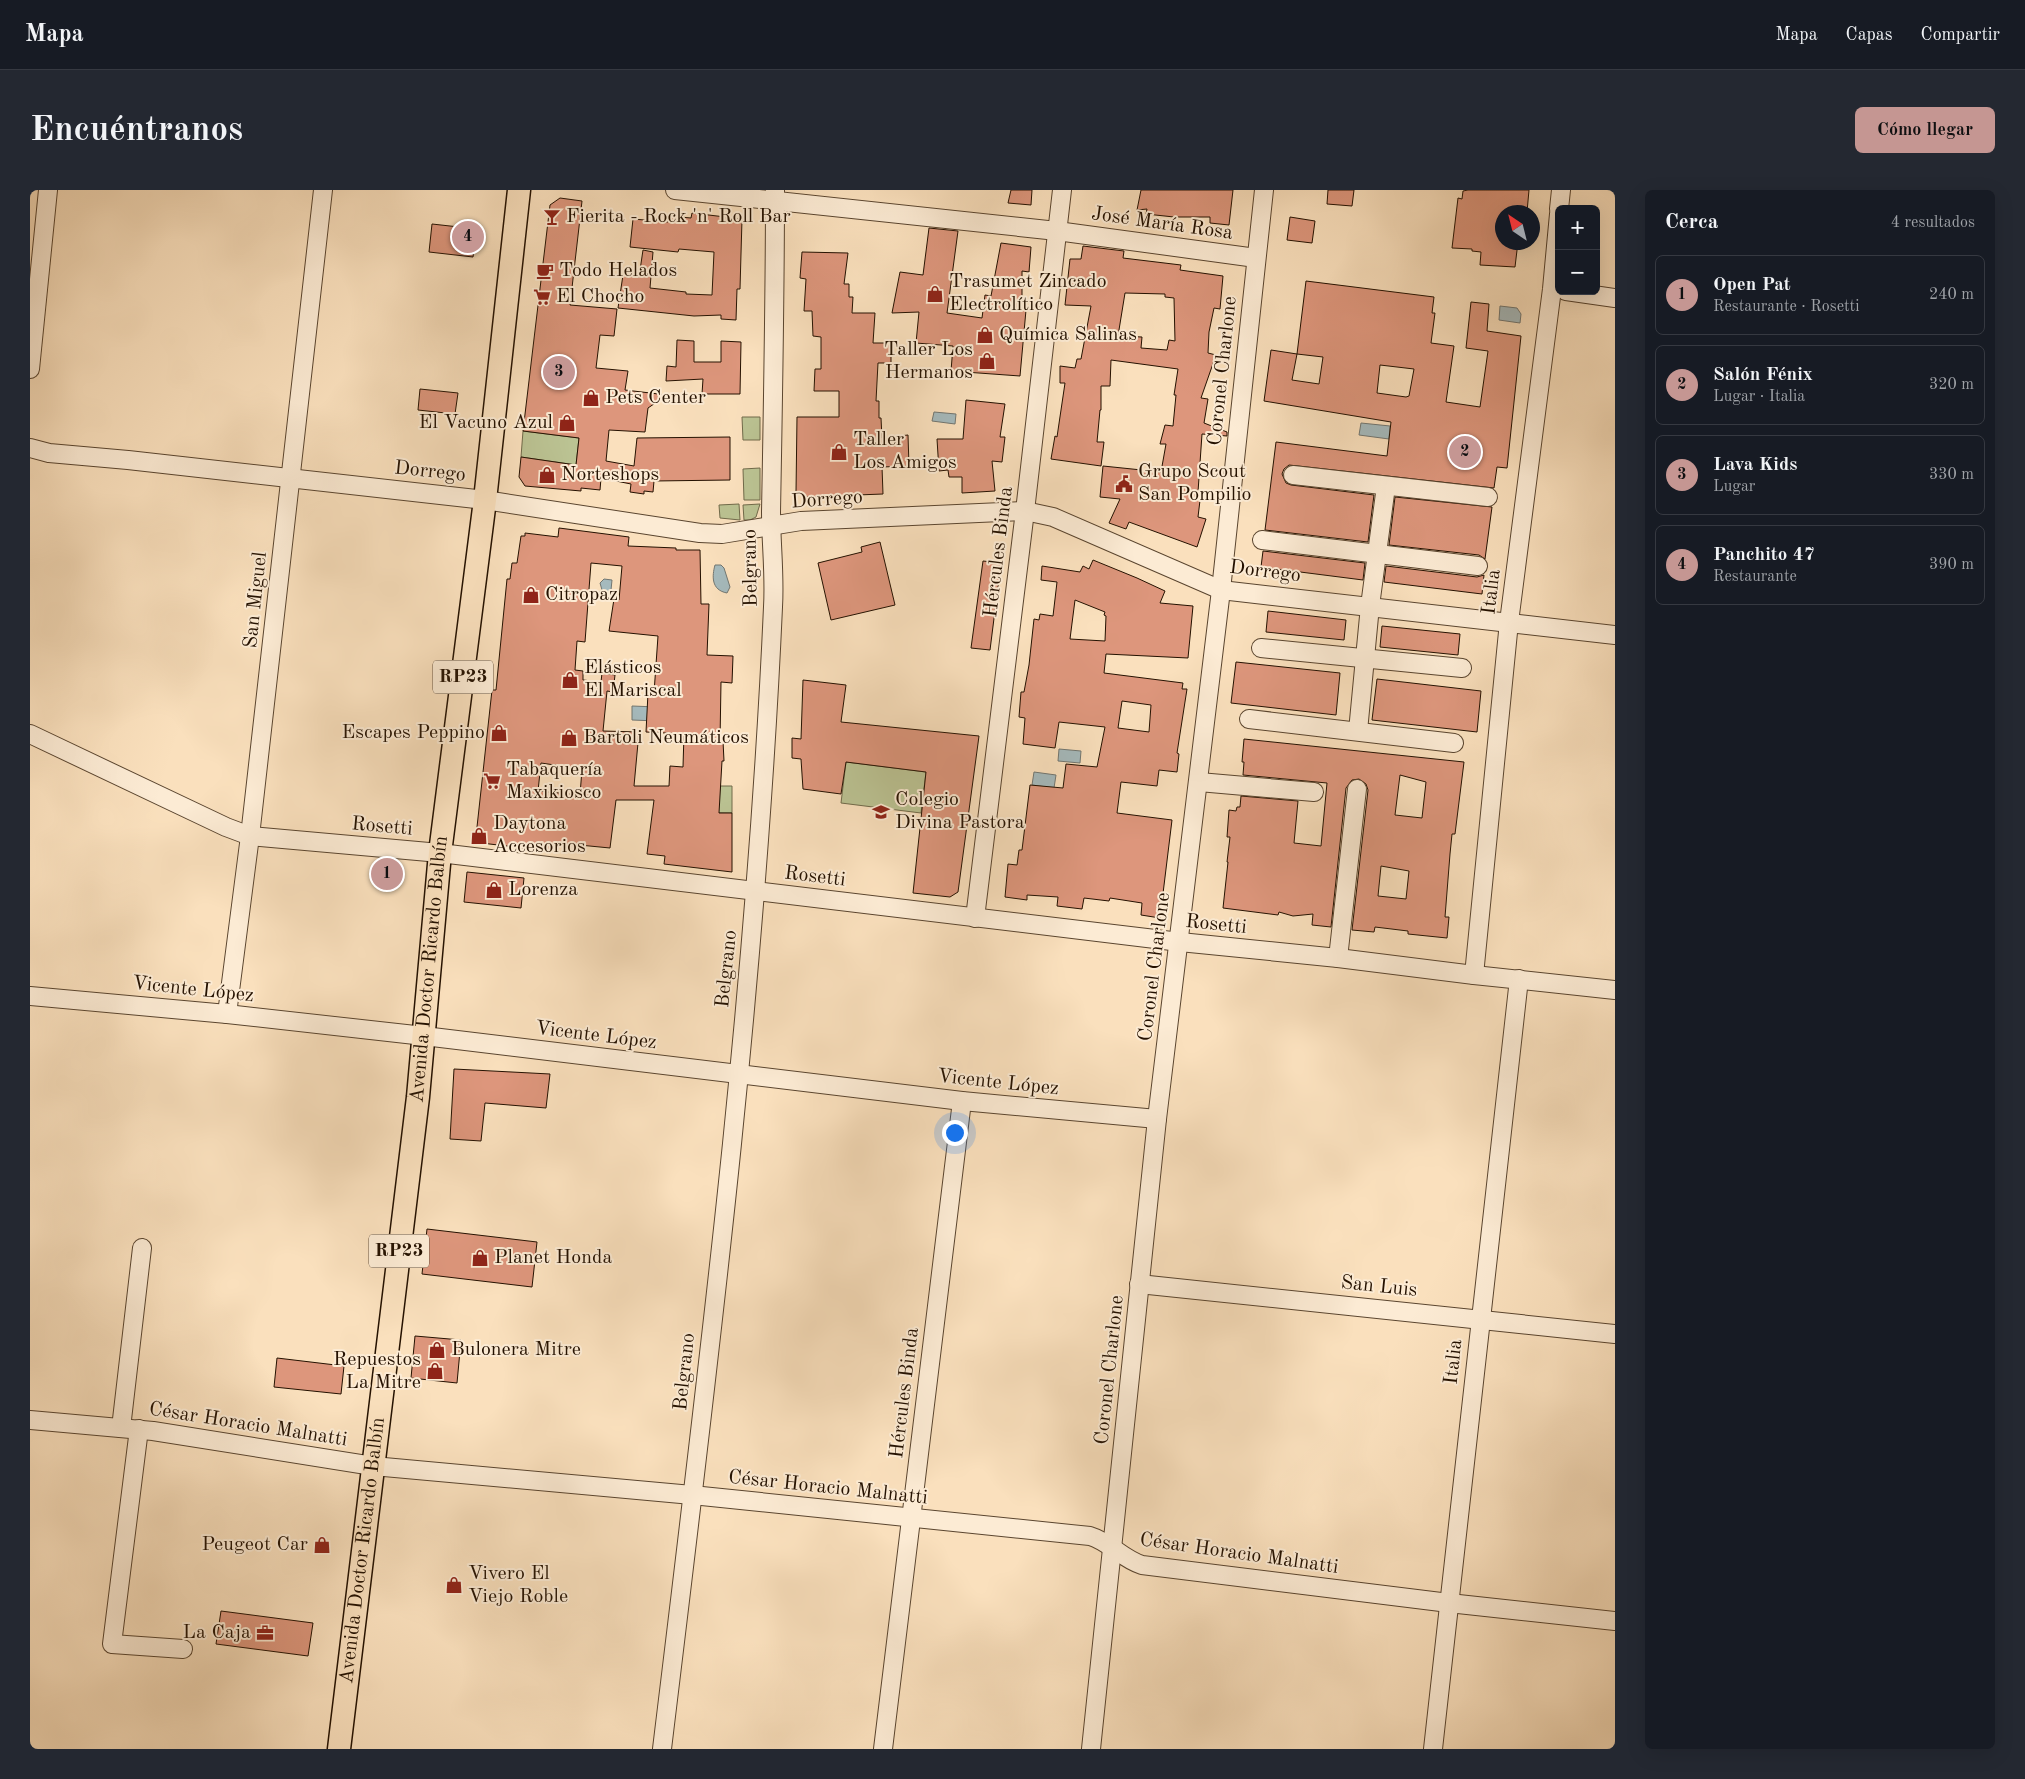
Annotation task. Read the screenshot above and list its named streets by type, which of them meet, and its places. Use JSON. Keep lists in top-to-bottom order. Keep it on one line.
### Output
{"streets":{"main road":["RP23","Avenida Doctor Ricardo Balbín"],"street":["José María Rosa","Coronel Charlone","Dorrego","Hércules Binda","Belgrano","Italia","San Miguel","Rosetti","Vicente López","San Luis","César Horacio Malnatti"]},"crossings":[["José María Rosa","Coronel Charlone"],["José María Rosa","Hércules Binda"],["José María Rosa","Belgrano"],["Coronel Charlone","Dorrego"],["Coronel Charlone","Rosetti"],["Coronel Charlone","Vicente López"],["Coronel Charlone","San Luis"],["Coronel Charlone","César Horacio Malnatti"],["Dorrego","Hércules Binda"],["Dorrego","Belgrano"],["Dorrego","Italia"],["Dorrego","San Miguel"],["Dorrego","Avenida Doctor Ricardo Balbín"],["Hércules Binda","Rosetti"],["Hércules Binda","Vicente López"],["Hércules Binda","César Horacio Malnatti"],["Belgrano","Rosetti"],["Belgrano","Vicente López"],["Belgrano","César Horacio Malnatti"],["Italia","Rosetti"],["Italia","San Luis"],["Italia","César Horacio Malnatti"],["San Miguel","Rosetti"],["San Miguel","Vicente López"],["Rosetti","Avenida Doctor Ricardo Balbín"],["Avenida Doctor Ricardo Balbín","Vicente López"],["Avenida Doctor Ricardo Balbín","César Horacio Malnatti"]],"places":{"bar":["Fierita - Rock 'n' Roll Bar"],"cafe":["Todo Helados"],"shop":["Trasumet Zincado Electrolítico","Química Salinas","Taller Los Hermanos","Pets Center","El Vacuno Azul","Taller Los Amigos","Norteshops","Citropaz","Elásticos El Mariscal","Escapes Peppino","Bartoli Neumáticos","Daytona Accesorios","Lorenza","Planet Honda","Bulonera Mitre","Repuestos La Mitre","Peugeot Car","Vivero El Viejo Roble"],"supermarket":["El Chocho","Tabaquería Maxikiosco"],"public building":["Grupo Scout San Pompilio"],"school or university":["Colegio Divina Pastora"],"office":["La Caja"]},"north":"top left","page":{"header":"Mapa","nav":["Mapa","Capas","Compartir"],"buttons":"Cómo llegar","title":"Encuéntranos","heading":["Cerca","4 resultados"],"map_buttons":["+","−"],"pins":["4","3","2","1"],"list":[{"mark":"1","name":"Open Pat","note":"Restaurante · Rosetti","value":"240 m"},{"mark":"2","name":"Salón Fénix","note":"Lugar · Italia","value":"320 m"},{"mark":"3","name":"Lava Kids","note":"Lugar","value":"330 m"},{"mark":"4","name":"Panchito 47","note":"Restaurante","value":"390 m"}]}}
